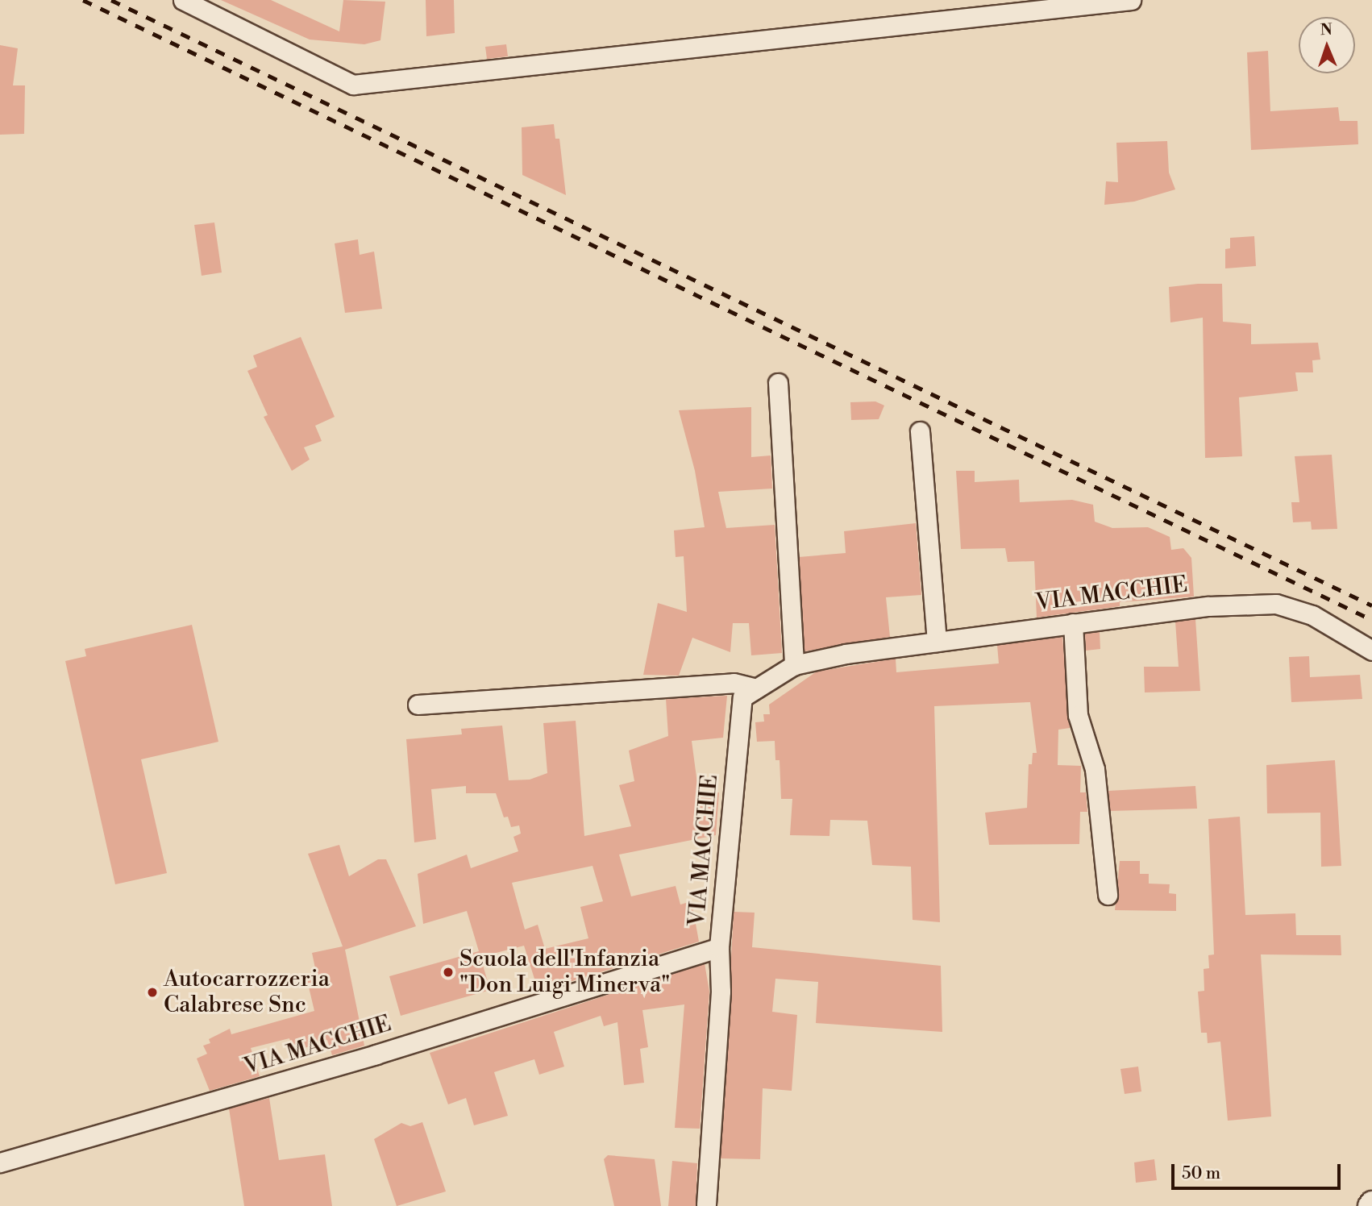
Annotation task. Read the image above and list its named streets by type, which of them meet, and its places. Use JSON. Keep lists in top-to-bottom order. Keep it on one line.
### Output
{"streets":{"street":["VIA MACCHIE"]},"places":["Scuola dell'Infanzia \"Don Luigi Minerva\"","Autocarrozzeria Calabrese Snc"],"scale_bar":"50 m","north":"top"}
